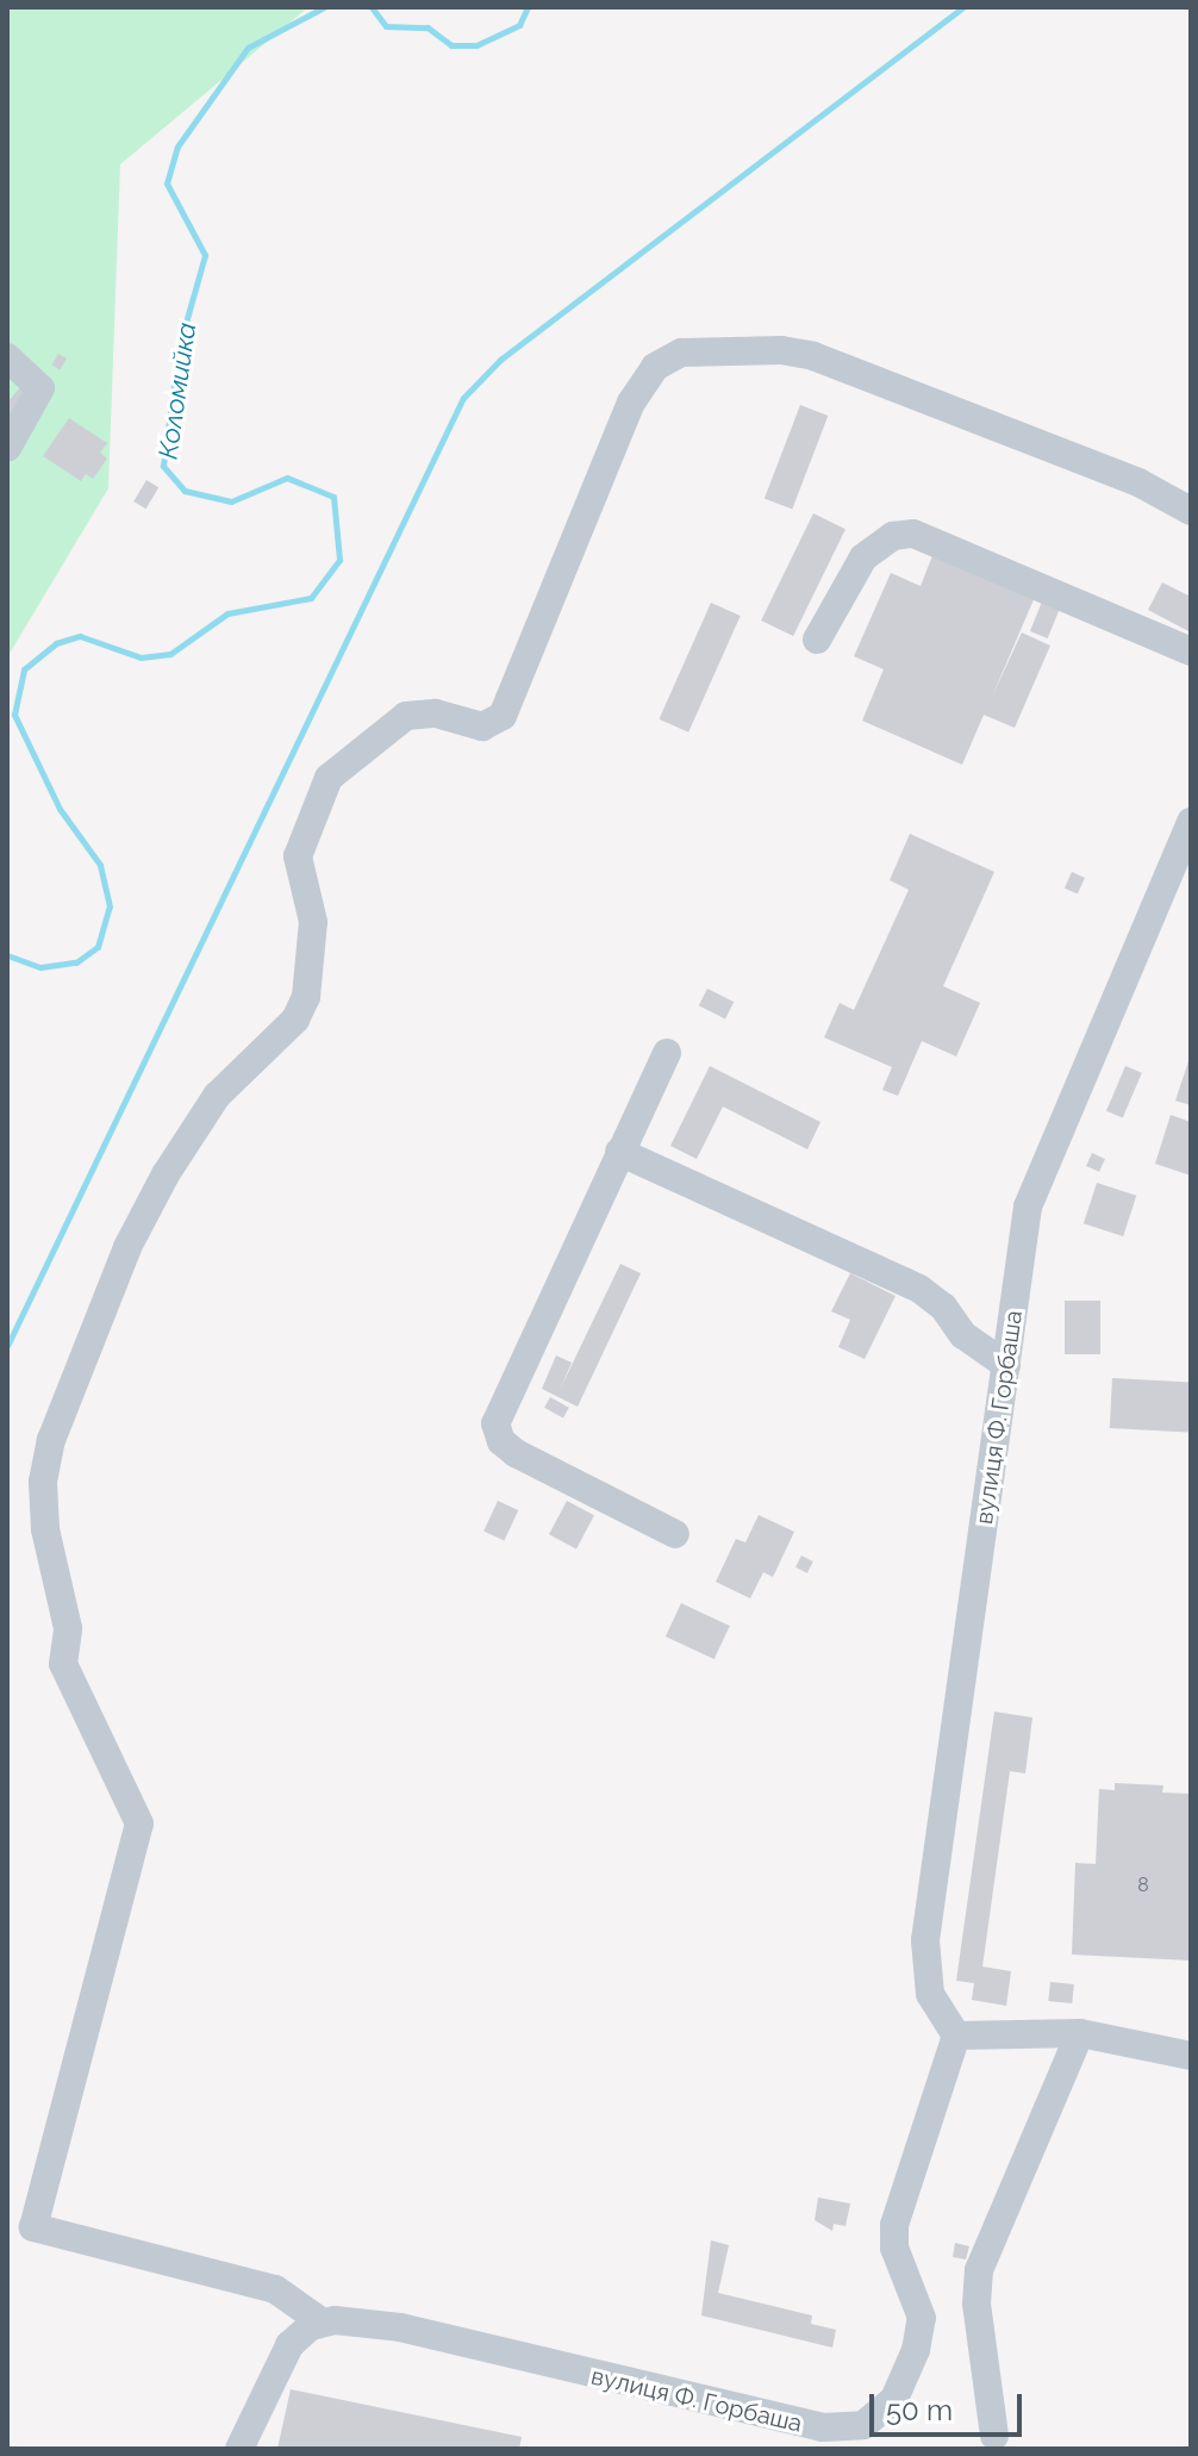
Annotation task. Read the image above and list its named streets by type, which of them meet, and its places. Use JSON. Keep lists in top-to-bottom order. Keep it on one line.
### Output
{"streets":{"street":["вулиця Ф. Горбаша"]},"water":["Коломийка"],"house_numbers":["8"],"scale_bar":"50 m"}
